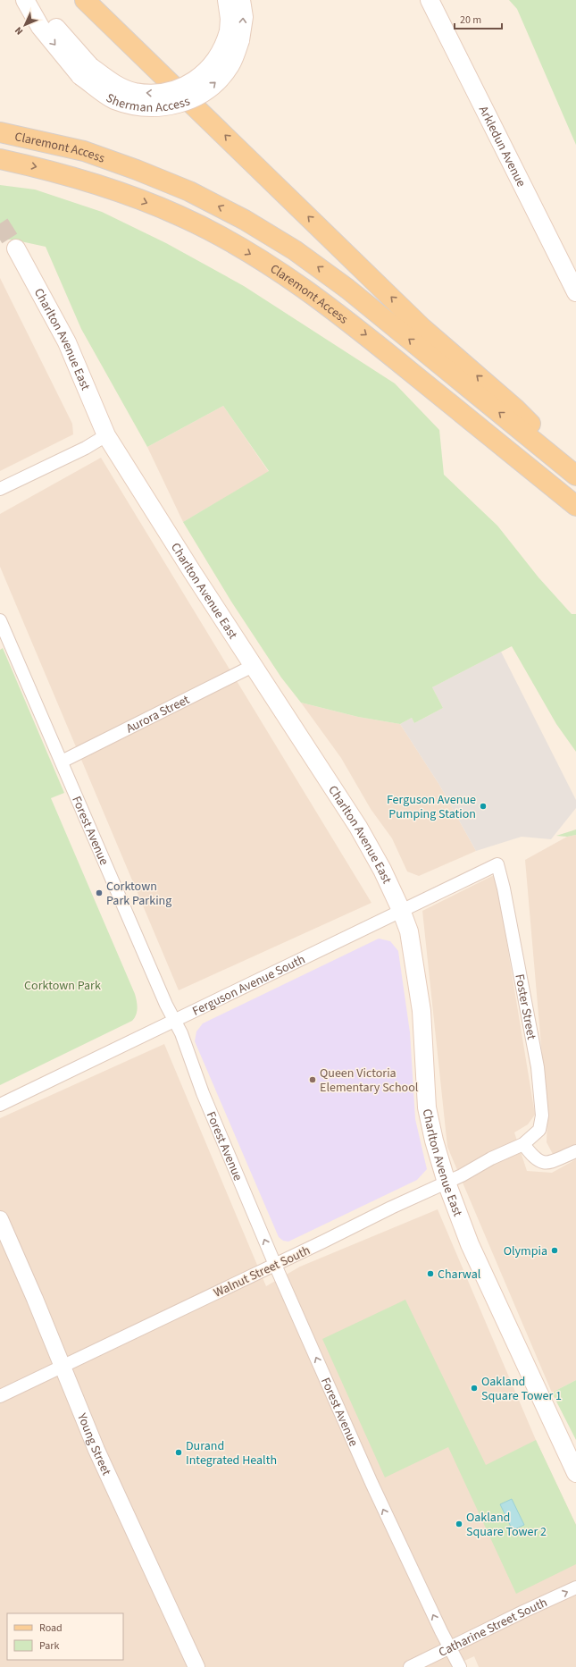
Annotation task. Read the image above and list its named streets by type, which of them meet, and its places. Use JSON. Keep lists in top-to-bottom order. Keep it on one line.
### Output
{"streets":{"main road":["Sherman Access","Arkledun Avenue","Claremont Access","Charlton Avenue East"],"street":["Aurora Street","Forest Avenue","Ferguson Avenue South","Foster Street","Walnut Street South","Young Street","Catharine Street South"]},"crossings":[["Charlton Avenue East","Aurora Street"],["Charlton Avenue East","Ferguson Avenue South"],["Charlton Avenue East","Walnut Street South"],["Aurora Street","Forest Avenue"],["Forest Avenue","Ferguson Avenue South"],["Forest Avenue","Walnut Street South"],["Forest Avenue","Catharine Street South"],["Ferguson Avenue South","Foster Street"],["Foster Street","Walnut Street South"],["Walnut Street South","Young Street"]],"one_way":["Forest Avenue","Catharine Street South"],"parks":["Corktown Park"],"places":["Ferguson Avenue Pumping Station","Corktown Park Parking","Queen Victoria Elementary School","Olympia","Charwal","Oakland Square Tower 1","Durand Integrated Health","Oakland Square Tower 2"],"legend":["Road","Park"],"scale_bar":"20 m","north":"bottom left"}
